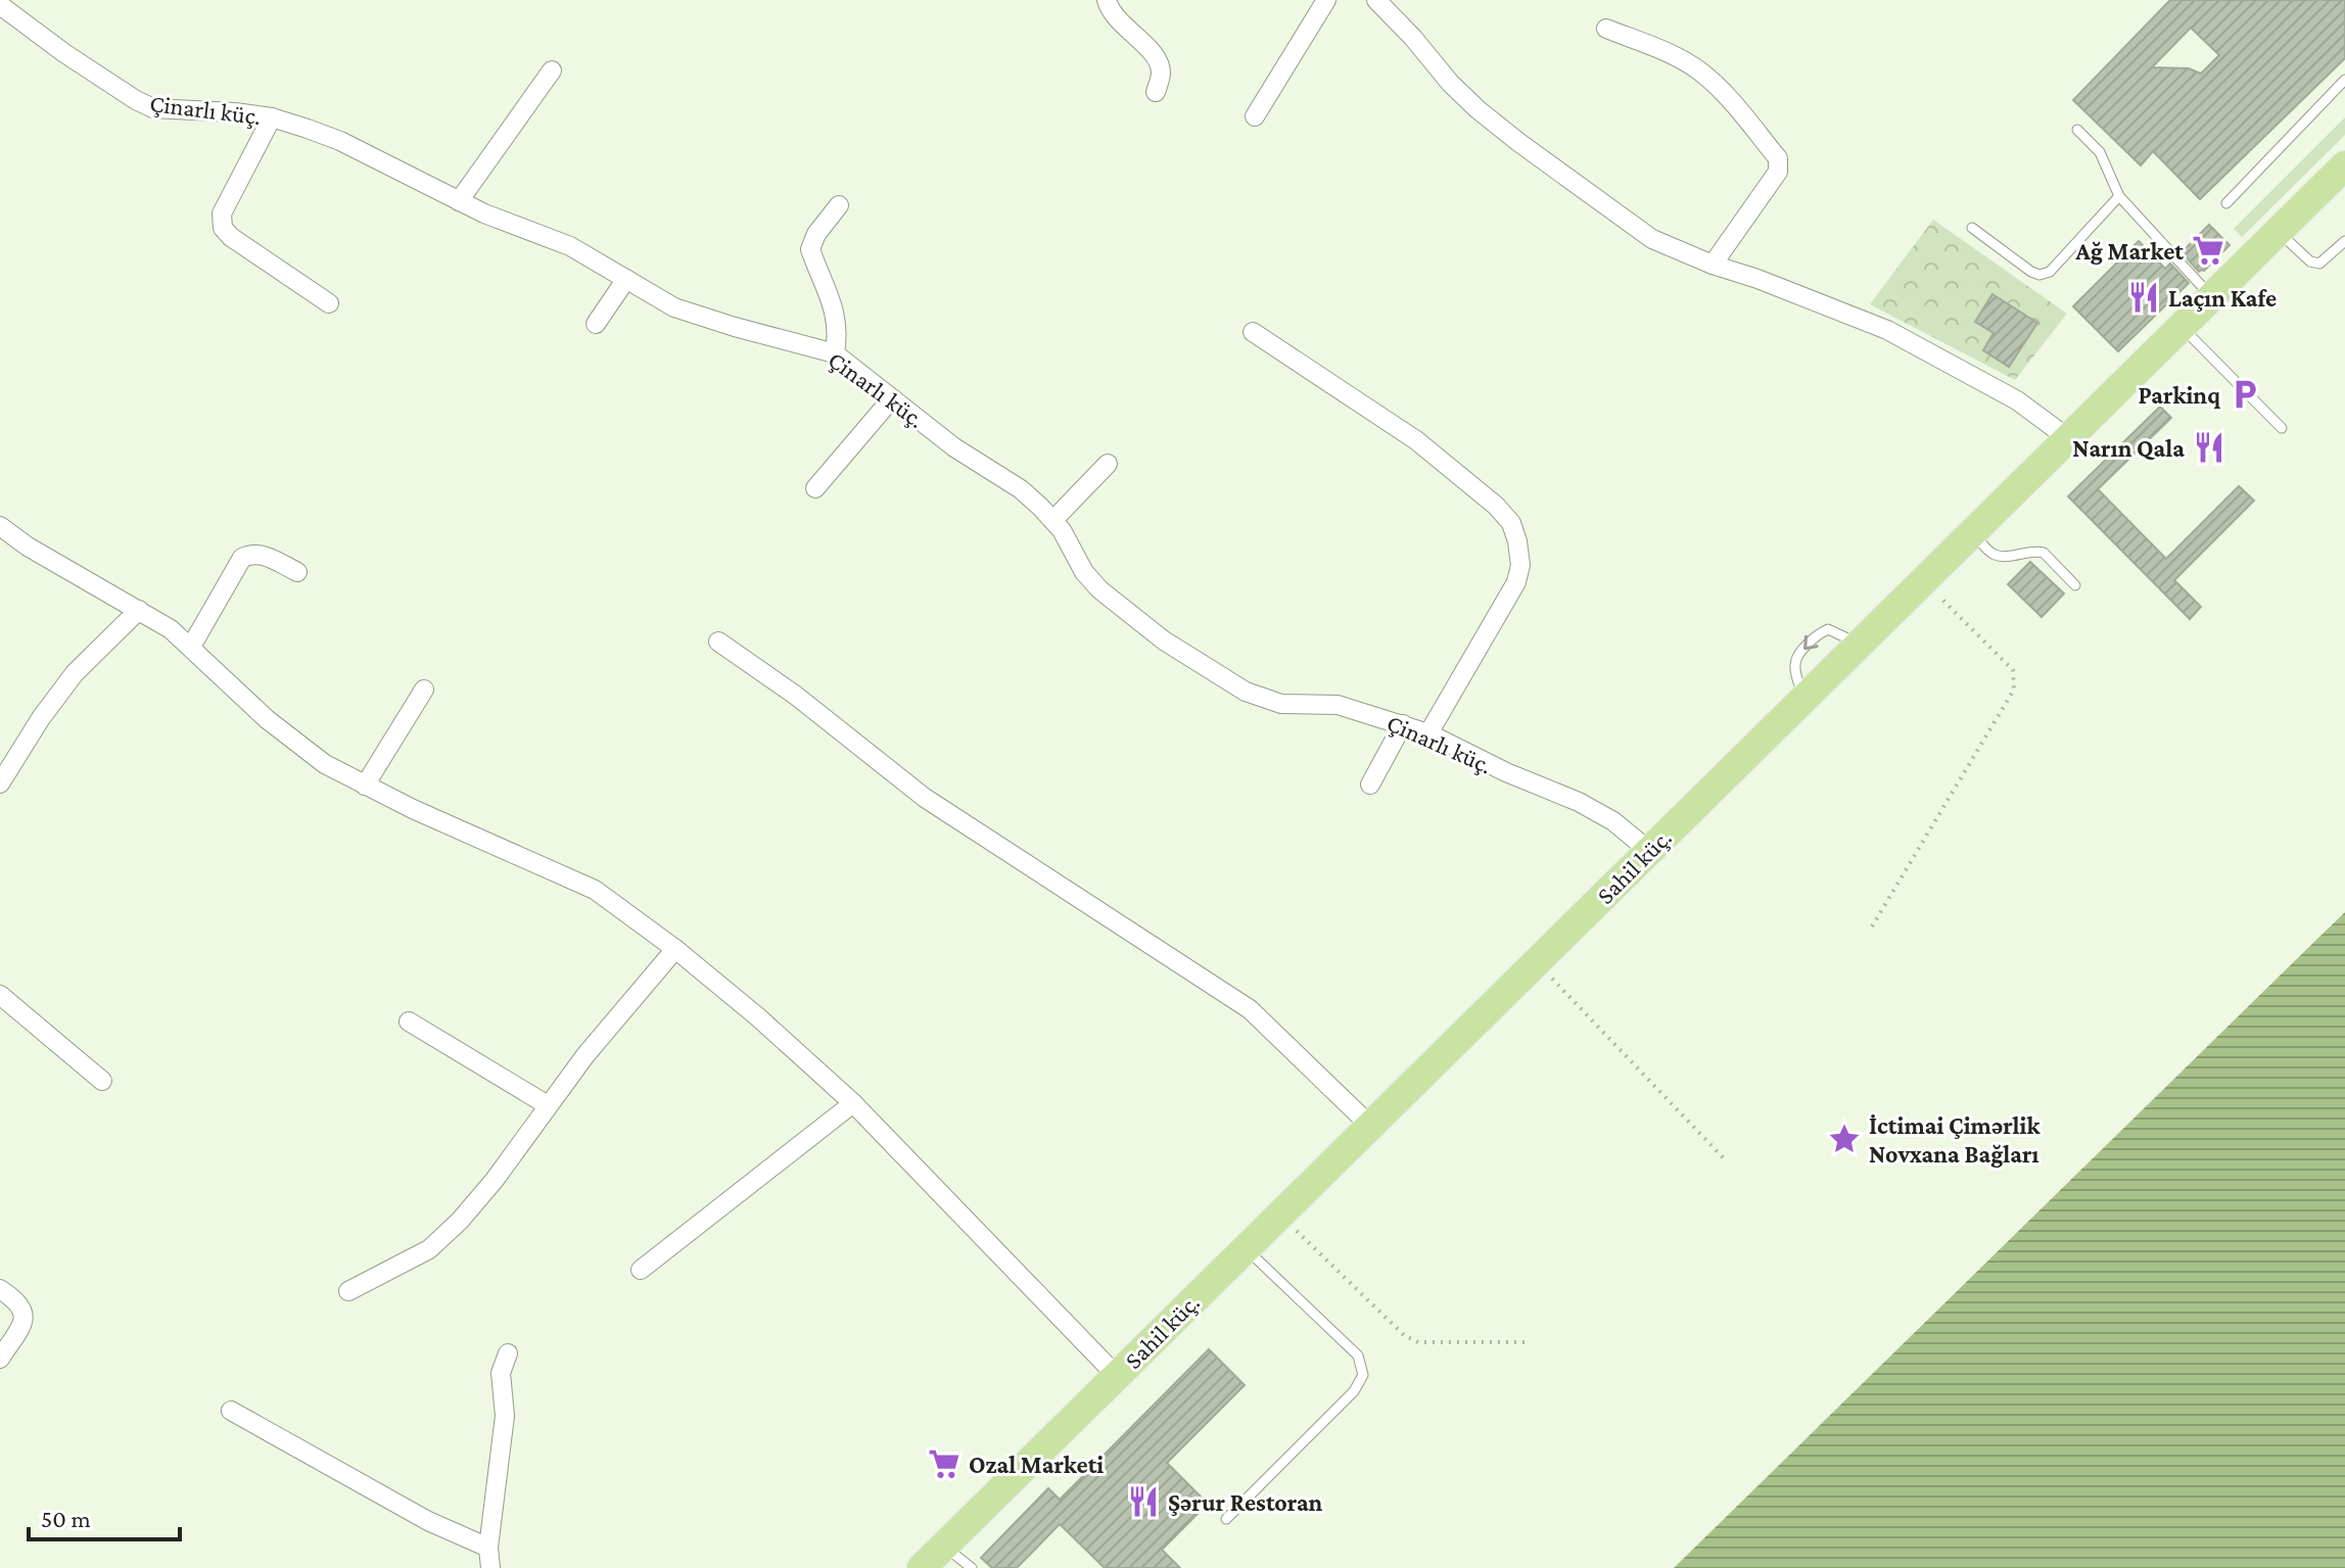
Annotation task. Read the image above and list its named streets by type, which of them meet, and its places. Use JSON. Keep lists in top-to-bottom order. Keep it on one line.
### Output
{"streets":{"main road":["Sahil küç."],"street":["Çinarlı küç."]},"crossings":[["Çinarlı küç.","Sahil küç."]],"places":{"supermarket":["Ağ Market","Ozal Marketi"],"restaurant":["Laçın Kafe","Narın Qala","Şərur Restoran"],"parking":["Parkinq"],"place":["İctimai Çimərlik Novxana Bağları"]},"scale_bar":"50 m"}
